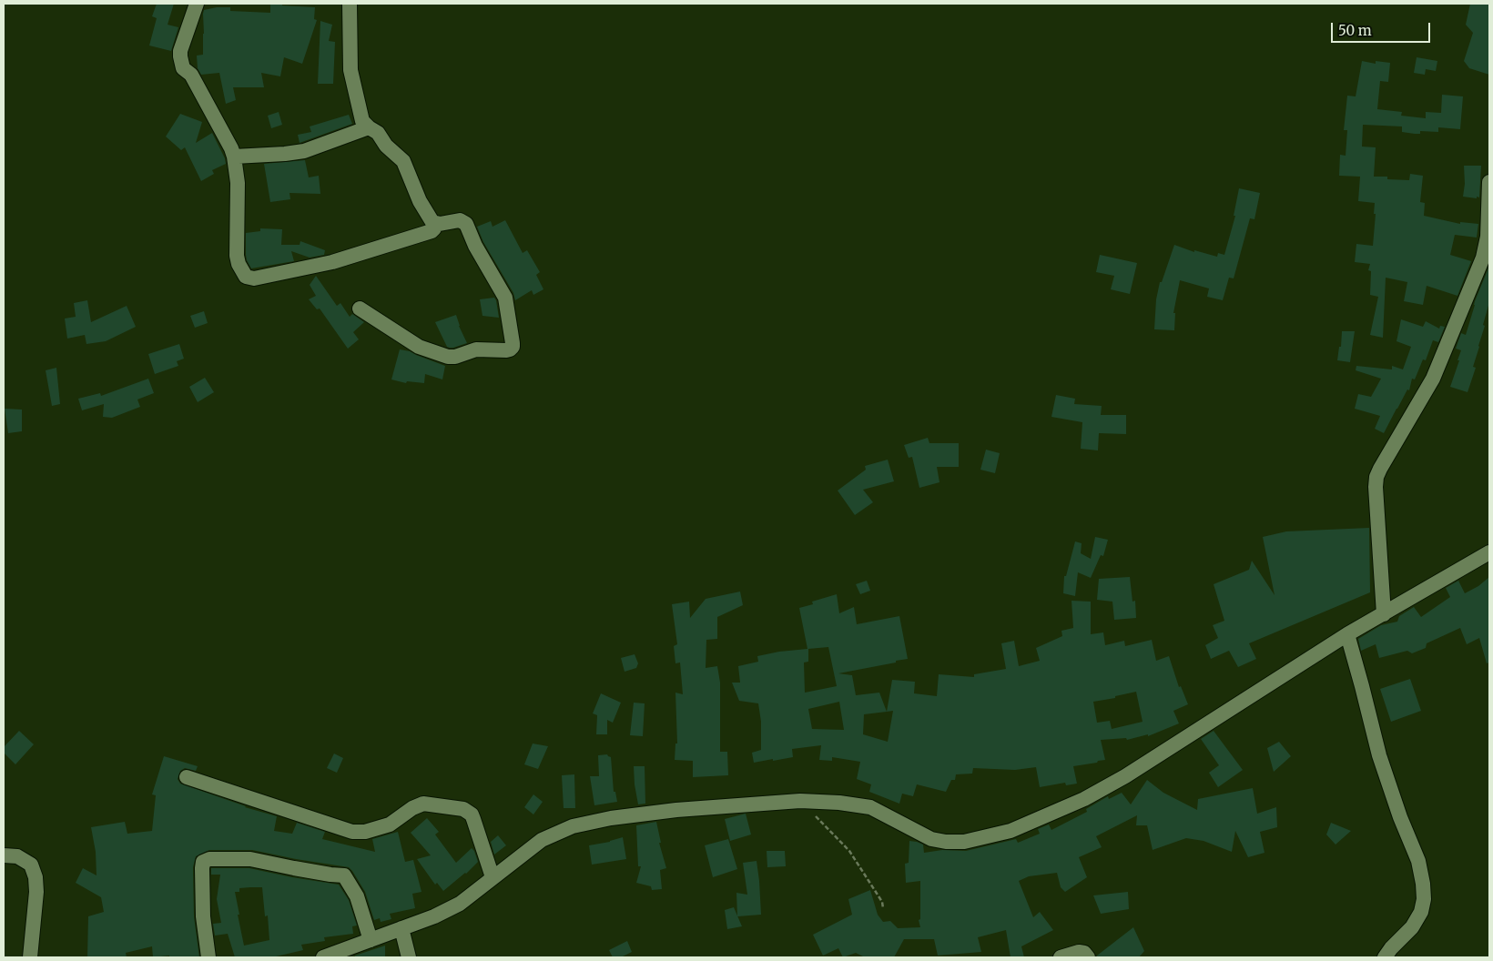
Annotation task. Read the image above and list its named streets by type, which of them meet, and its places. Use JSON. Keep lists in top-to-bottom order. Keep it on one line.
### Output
{"scale_bar":"50 m"}
